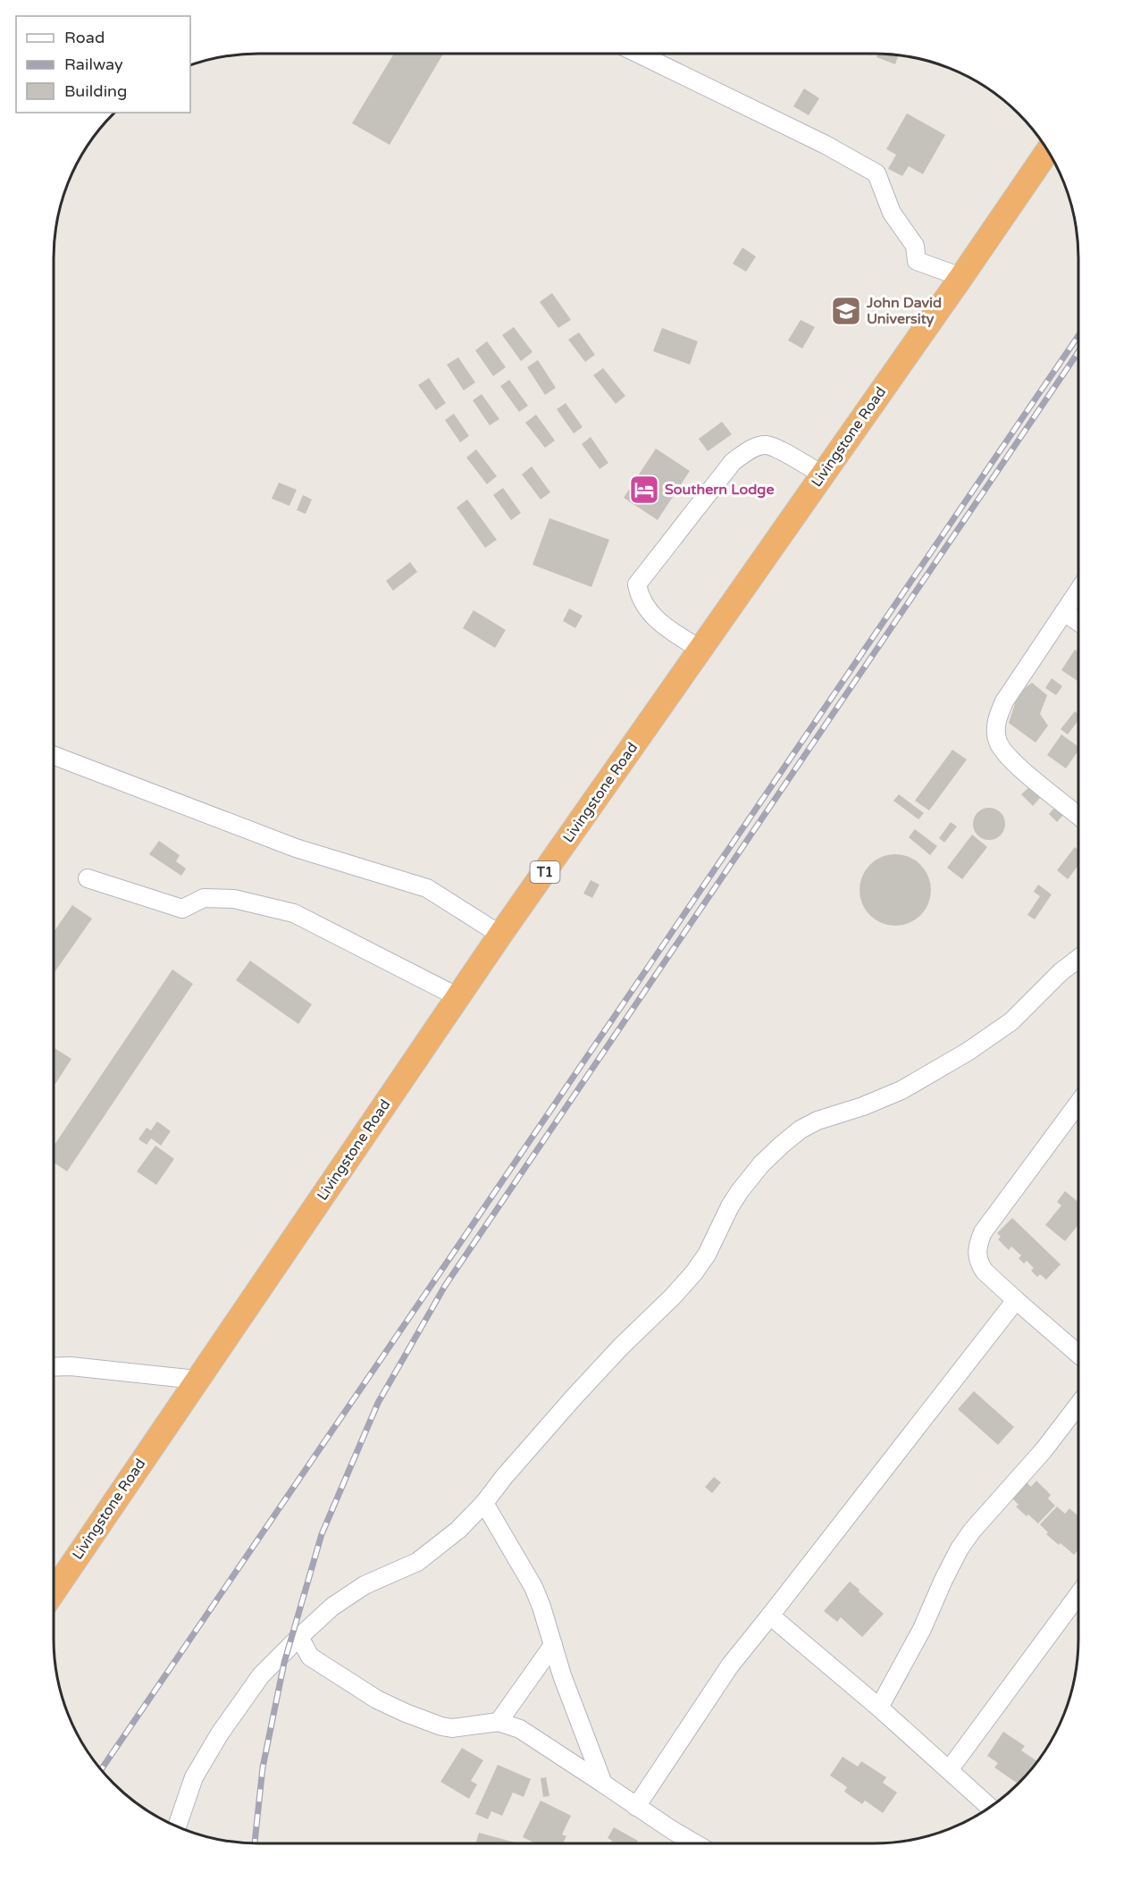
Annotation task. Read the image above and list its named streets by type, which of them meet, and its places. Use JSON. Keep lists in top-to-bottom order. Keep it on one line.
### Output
{"streets":{"highway":["Livingstone Road","T1"]},"places":{"school or university":["John David University"],"hotel":["Southern Lodge"]},"legend":["Road","Railway","Building"]}
